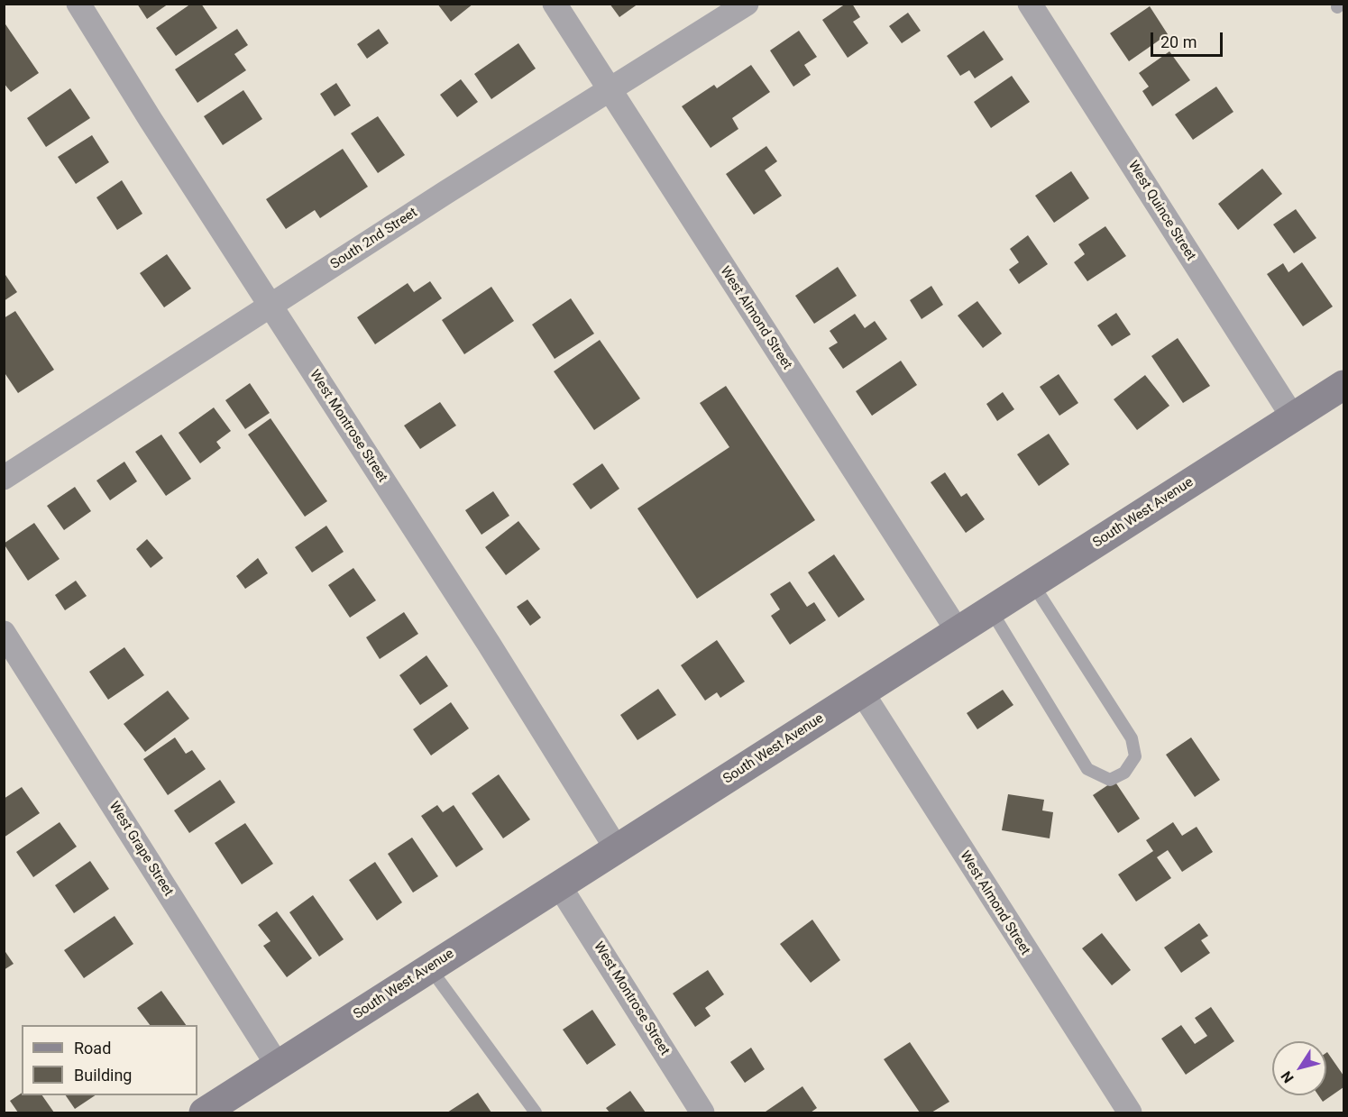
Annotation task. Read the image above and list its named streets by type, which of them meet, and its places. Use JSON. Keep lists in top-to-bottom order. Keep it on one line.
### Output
{"streets":{"street":["West Quince Street","South 2nd Street","West Almond Street","West Montrose Street","South West Avenue","West Grape Street"]},"crossings":[["West Quince Street","South West Avenue"],["South 2nd Street","West Almond Street"],["South 2nd Street","West Montrose Street"],["West Almond Street","South West Avenue"],["West Montrose Street","South West Avenue"],["South West Avenue","West Grape Street"]],"legend":["Road","Building"],"scale_bar":"20 m","north":"bottom left"}
